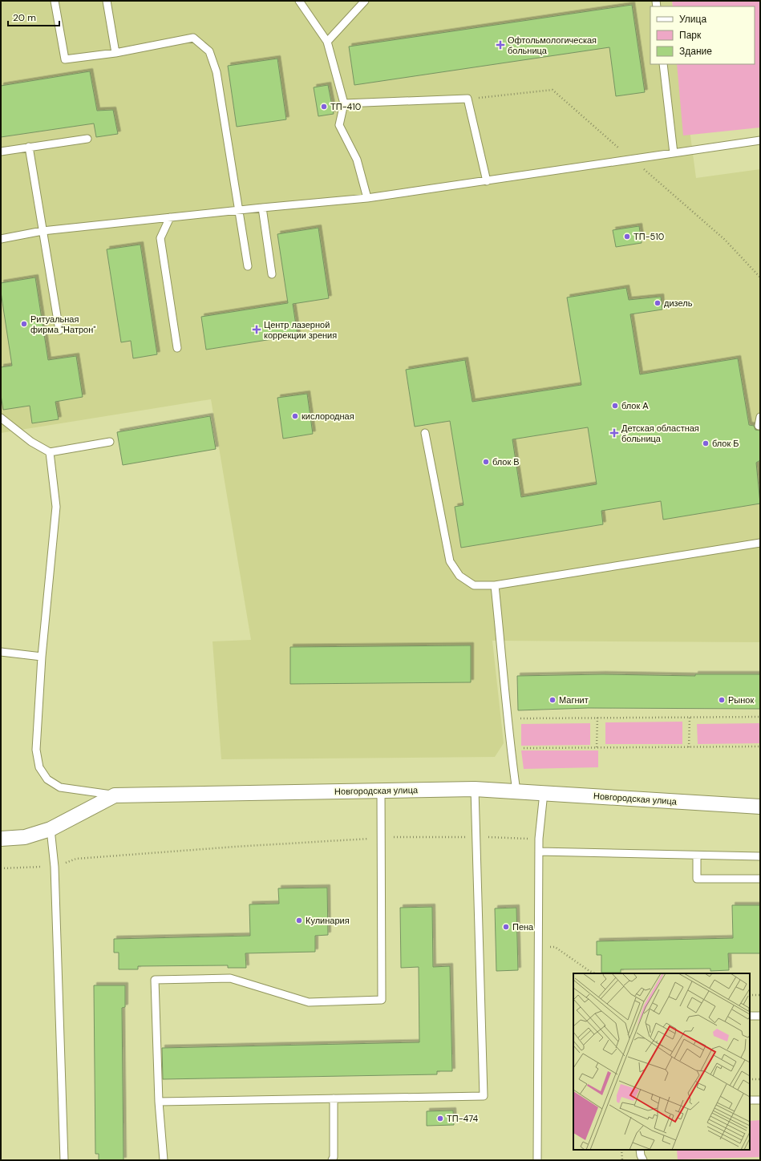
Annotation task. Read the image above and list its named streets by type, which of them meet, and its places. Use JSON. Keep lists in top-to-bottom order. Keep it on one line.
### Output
{"streets":{"street":["Новгородская улица"]},"places":{"health":["Офтольмологическая больница","Центр лазерной коррекции зрения","Детская областная больница"],"other":["ТП-410","ТП-510","дизель","Ритуальная фирма \"Натрон\"","блок А","кислородная","блок Б","блок В","Магнит","Рынок","Кулинария","Пена","ТП-474"]},"legend":["Улица","Парк","Здание"],"scale_bar":"20 m"}
